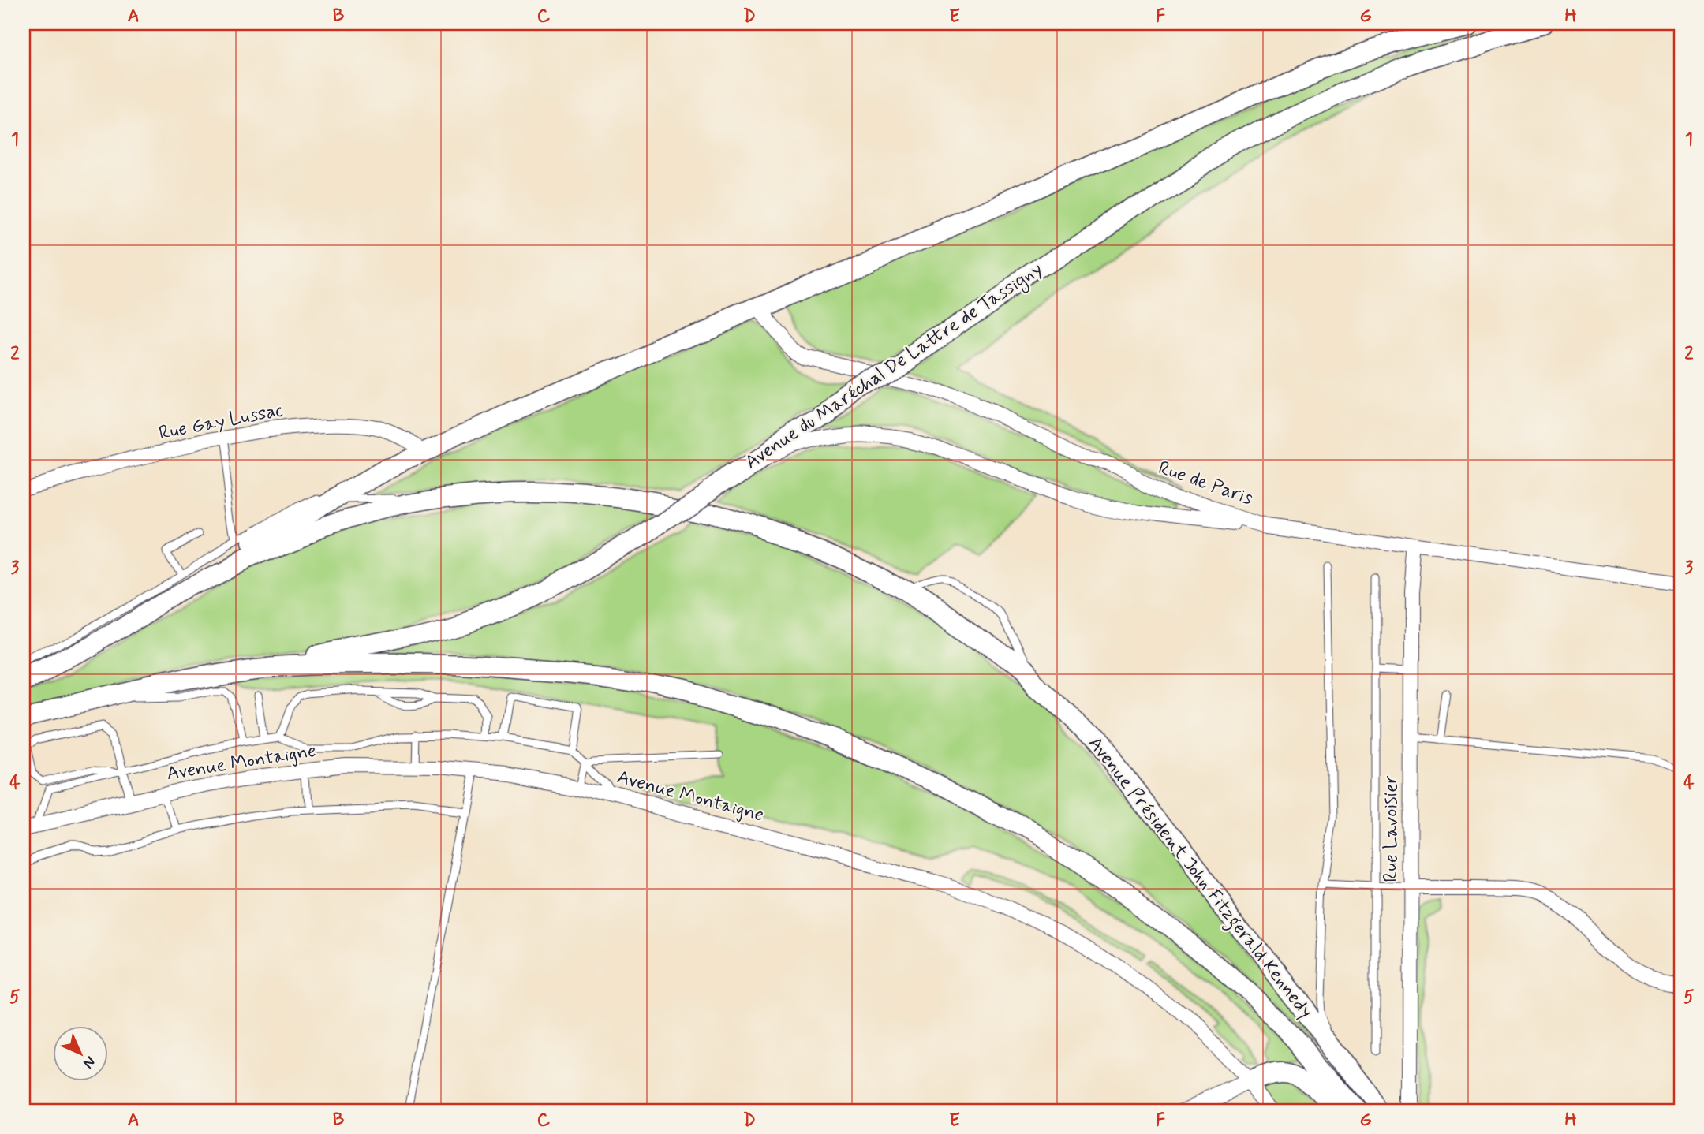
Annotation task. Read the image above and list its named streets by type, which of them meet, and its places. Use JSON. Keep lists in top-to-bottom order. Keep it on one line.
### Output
{"streets":{"main road":["Avenue du Maréchal De Lattre de Tassigny","Avenue Président John Fitzgerald Kennedy"],"street":["Rue Gay Lussac","Rue de Paris","Avenue Montaigne","Rue Lavoisier"]},"crossings":[["Avenue du Maréchal De Lattre de Tassigny","Avenue Président John Fitzgerald Kennedy"],["Rue de Paris","Rue Lavoisier"]],"north":"bottom right","grid":{"columns":["A","B","C","D","E","F","G","H"],"rows":["1","2","3","4","5"]}}
